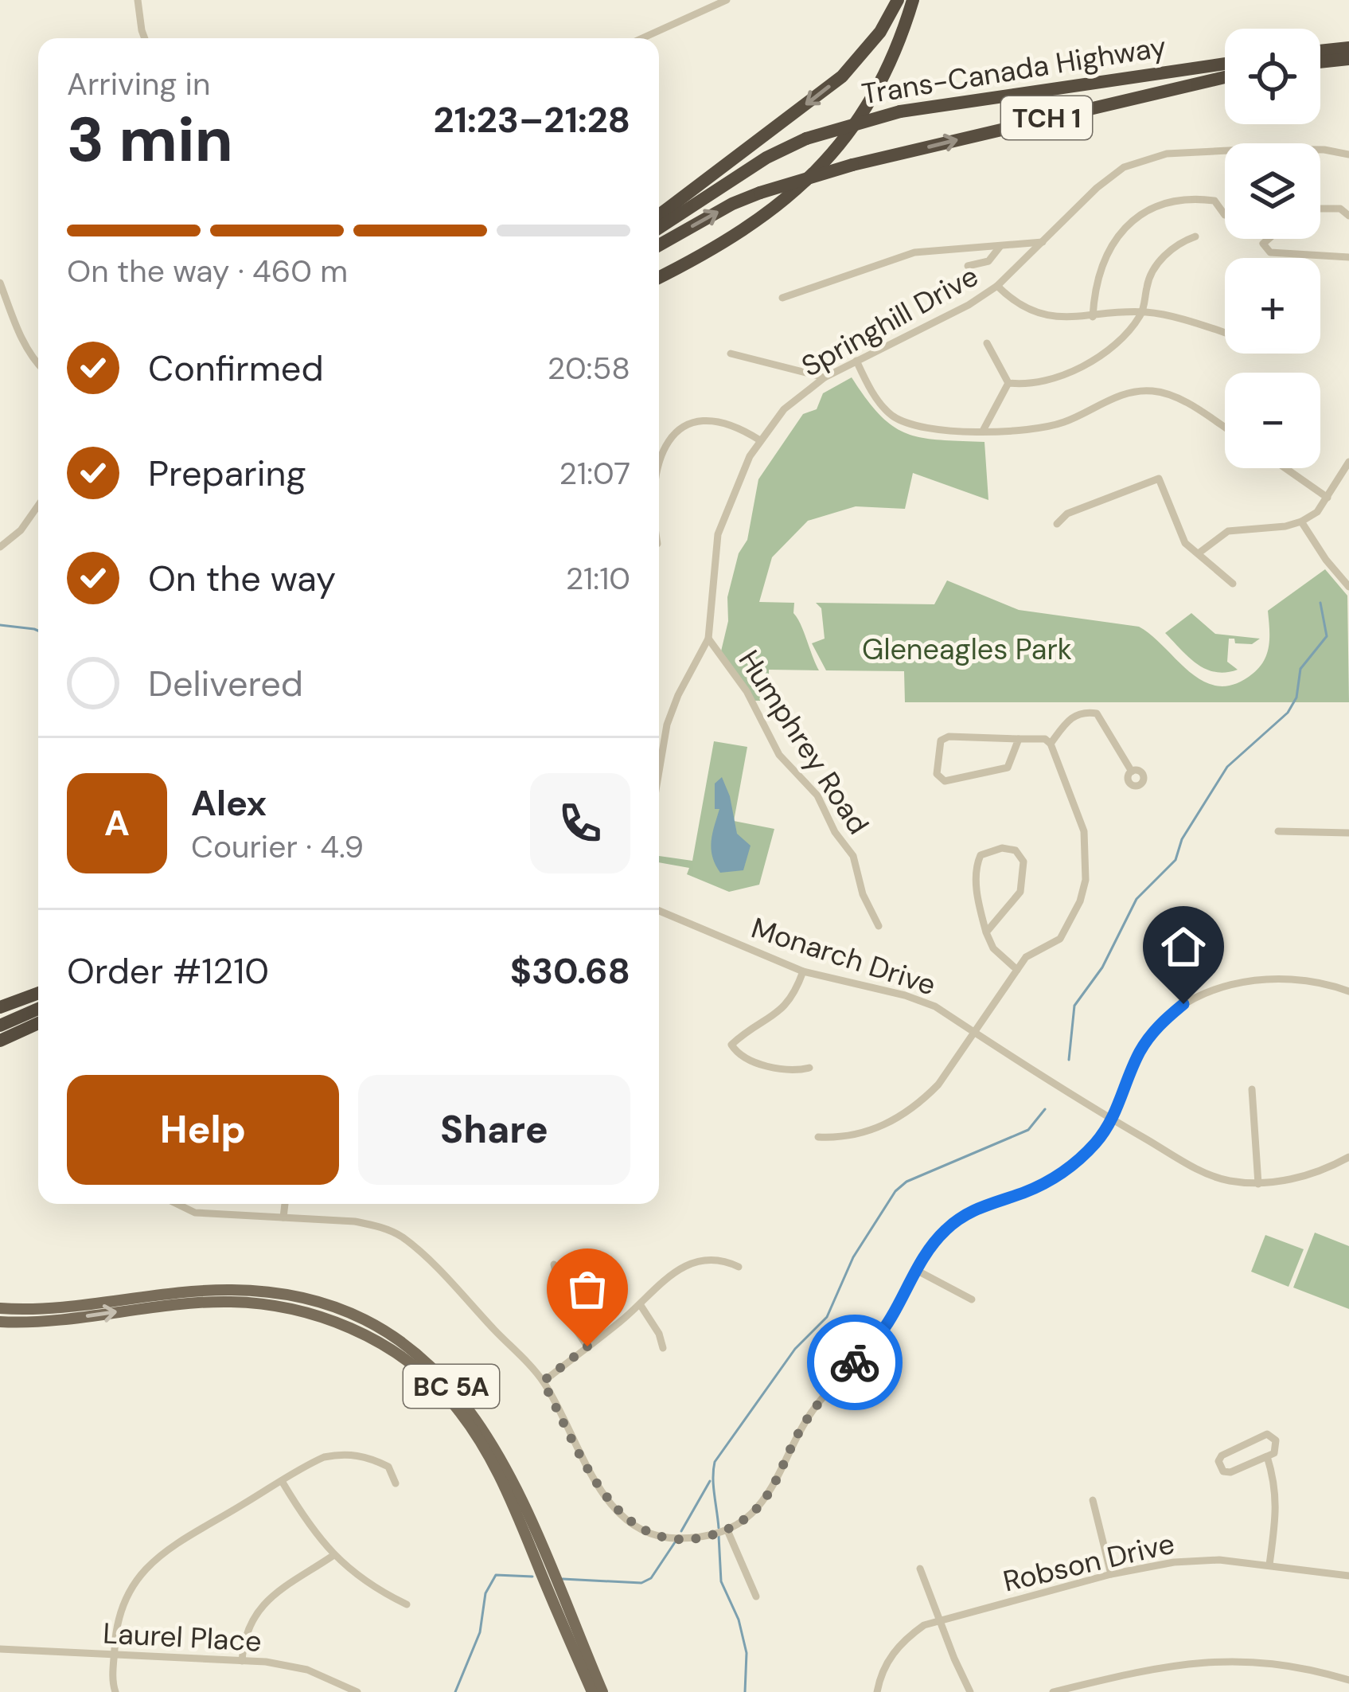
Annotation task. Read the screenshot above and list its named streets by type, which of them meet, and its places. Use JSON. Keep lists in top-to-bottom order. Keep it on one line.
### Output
{"streets":{"highway":["Trans-Canada Highway","TCH 1"],"main road":["BC 5A"],"street":["Springhill Drive","Humphrey Road","Monarch Drive","Robson Drive","Laurel Place"]},"crossings":[["Springhill Drive","Humphrey Road"]],"parks":["Gleneagles Park"],"page":{"map_buttons":["+","−"],"heading":["3 min","Arriving in","21:23–21:28"],"panel":["Alex","Courier · 4.9","Order #1210","$30.68"],"bar":"On the way · 460 m","list":[["Confirmed","20:58"],["Preparing","21:07"],["On the way","21:10"],"Delivered"],"round":"A","buttons":["Help","Share"]}}
